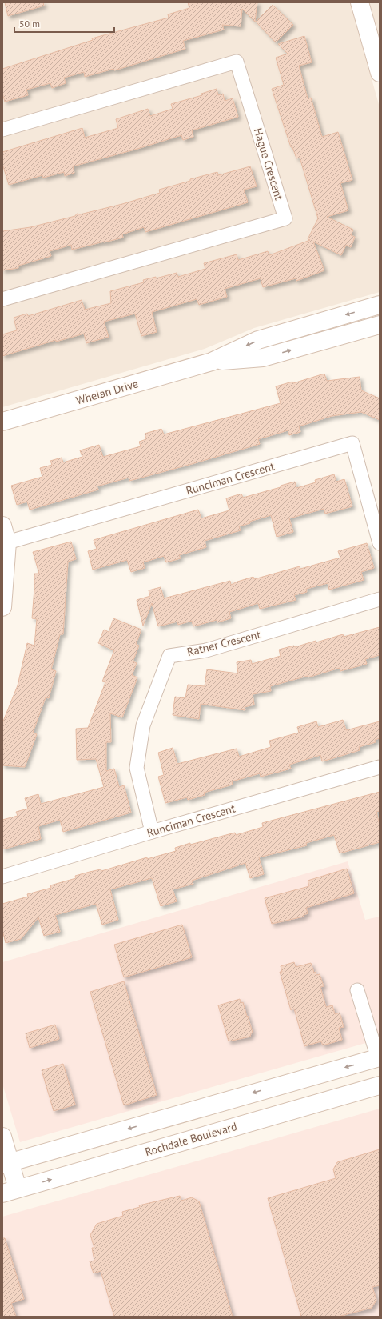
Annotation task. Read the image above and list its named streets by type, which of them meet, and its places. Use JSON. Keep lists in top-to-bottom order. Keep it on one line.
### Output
{"streets":{"main road":["Whelan Drive","Rochdale Boulevard"],"street":["Hague Crescent","Runciman Crescent","Ratner Crescent"]},"crossings":[["Runciman Crescent","Ratner Crescent"]],"scale_bar":"50 m"}
